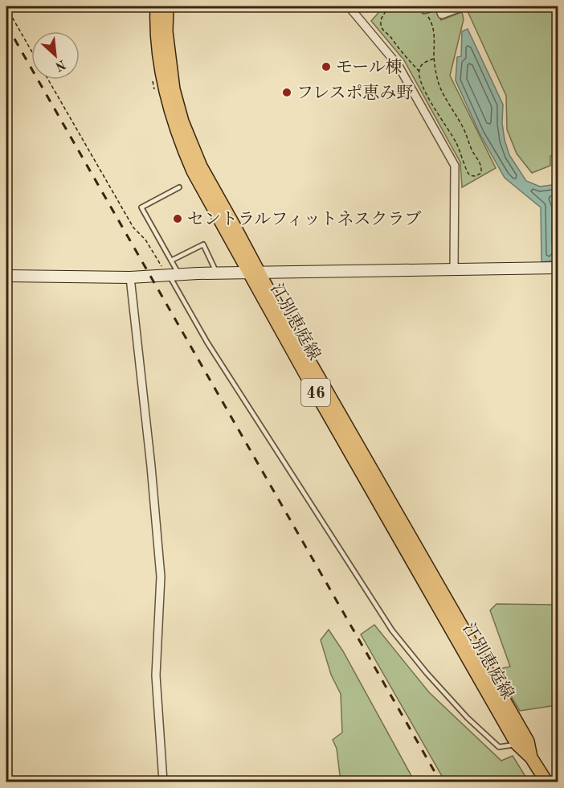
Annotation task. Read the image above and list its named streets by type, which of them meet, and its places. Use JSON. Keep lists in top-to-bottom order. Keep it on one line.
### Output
{"streets":{"main road":["江別恵庭線","46"]},"places":["モール棟","フレスポ恵み野","セントラルフィットネスクラブ"],"north":"bottom right"}
